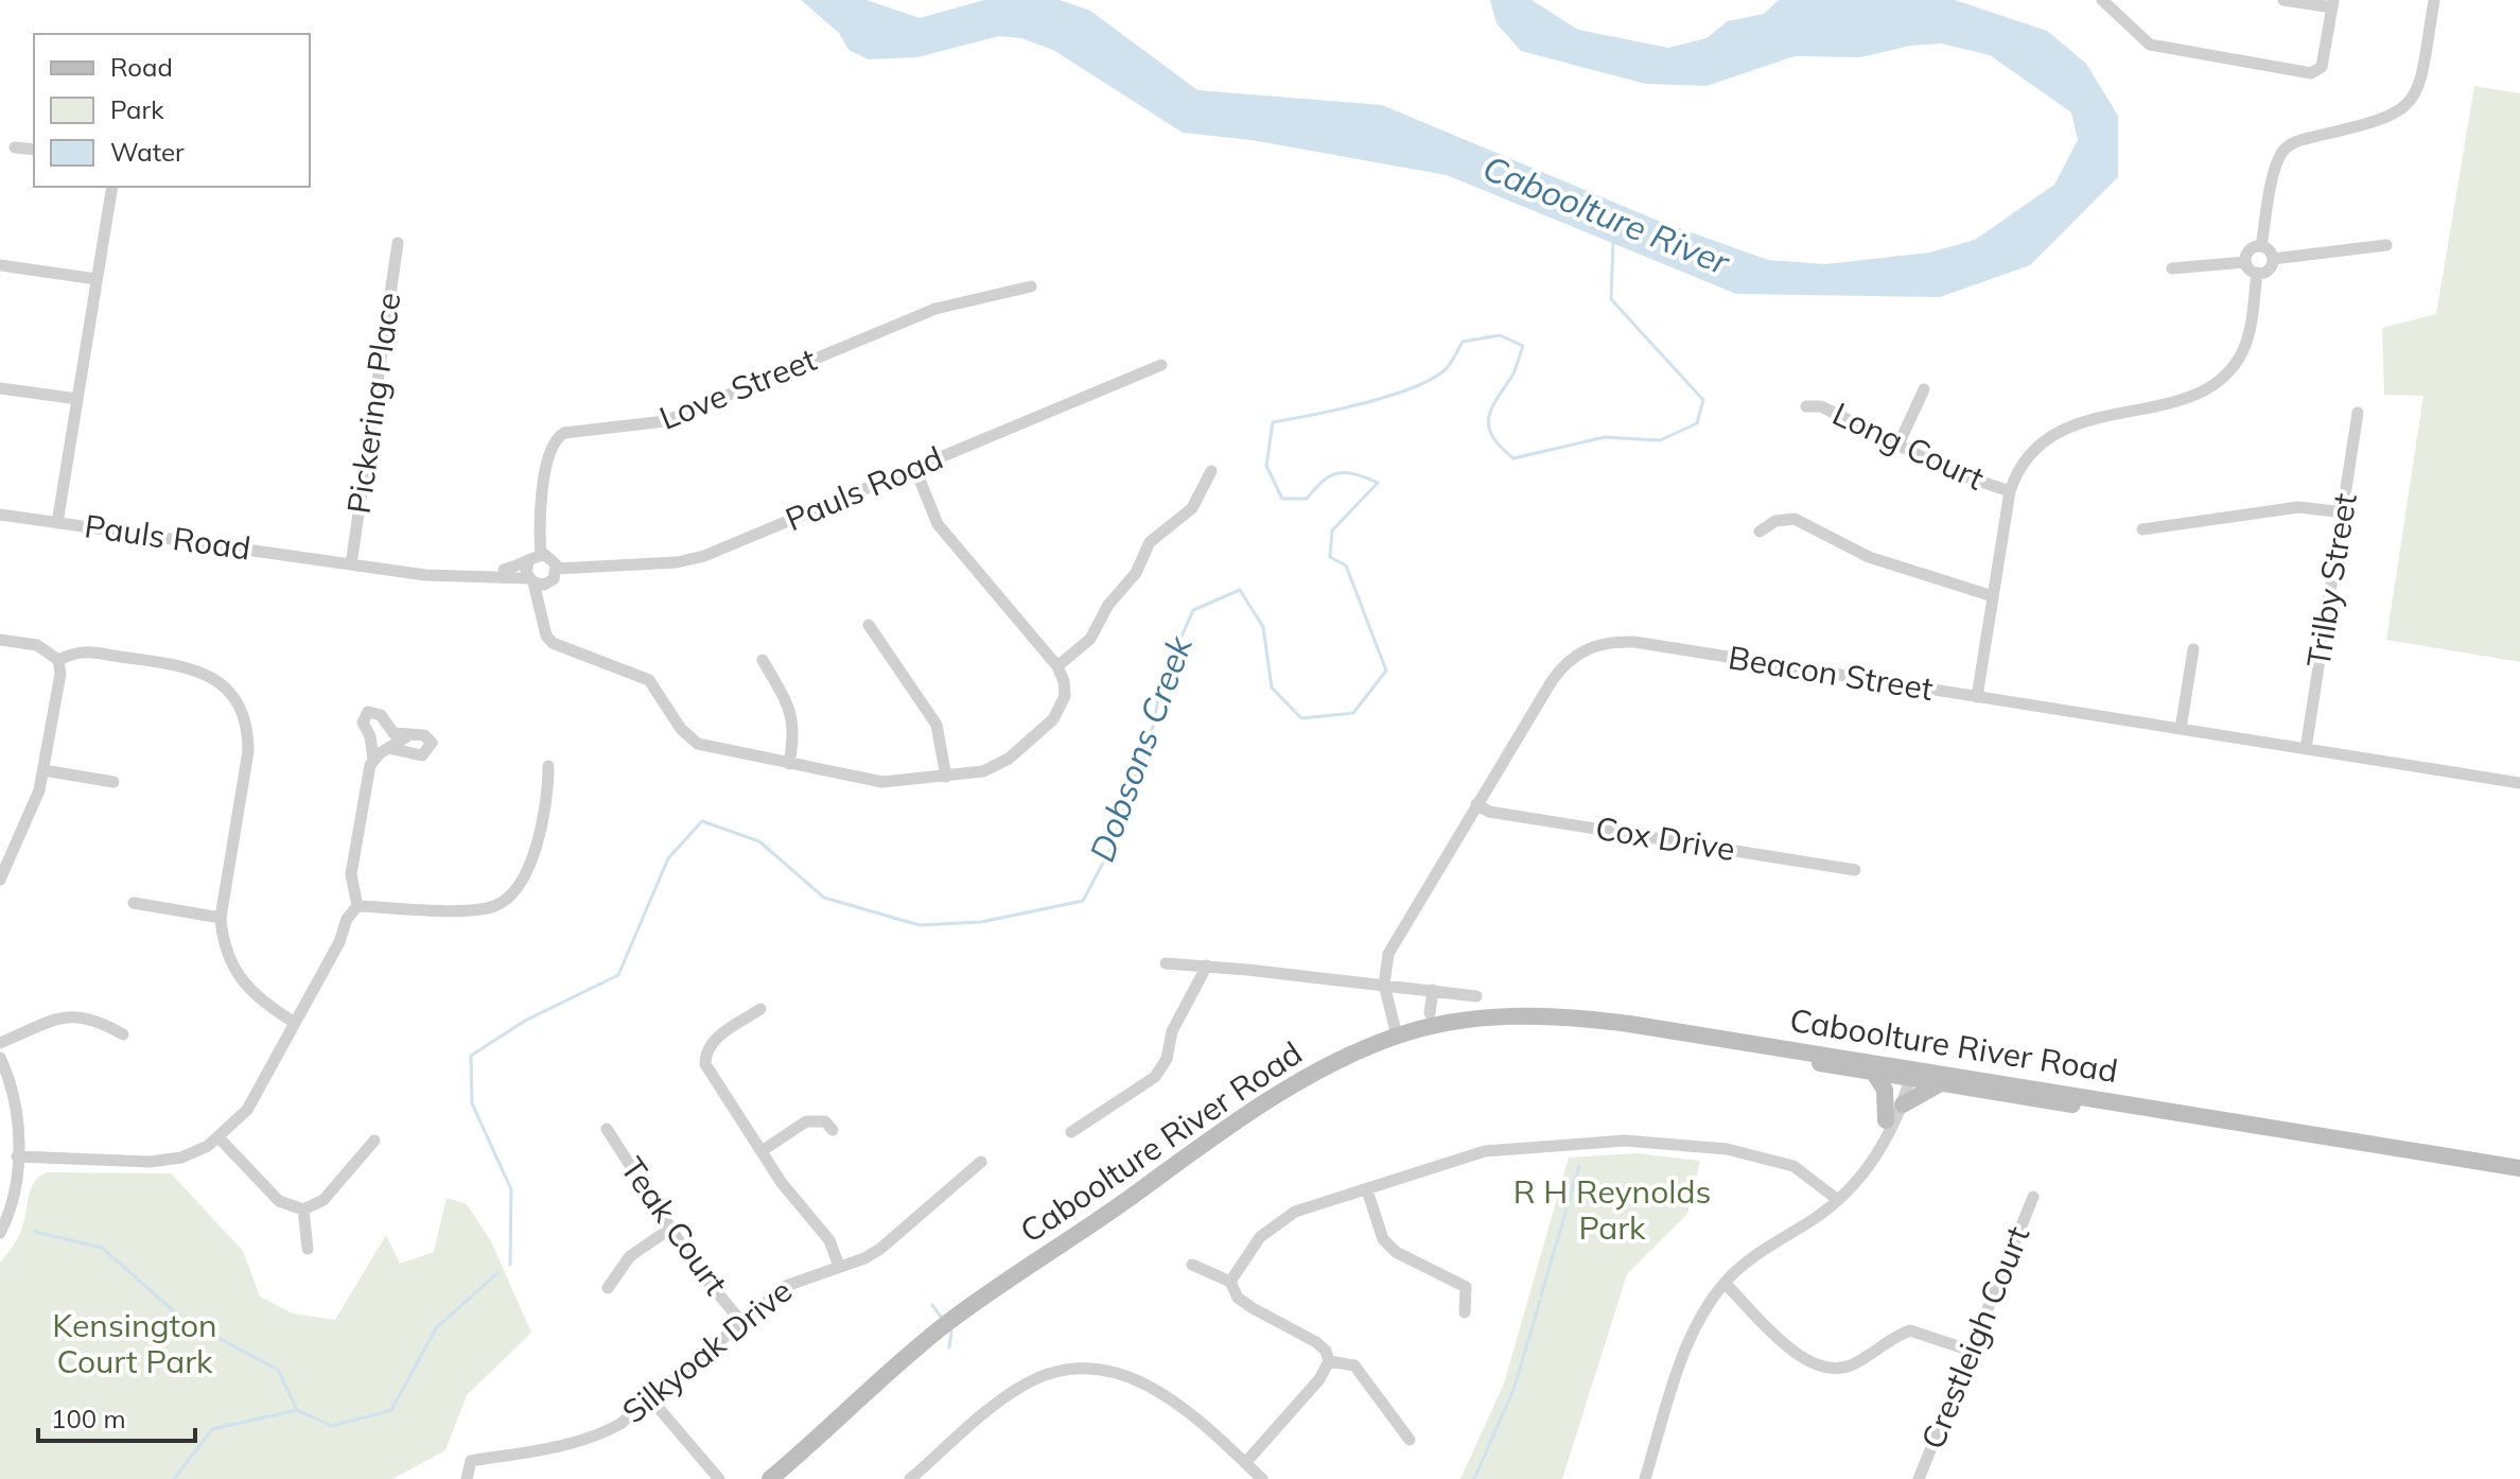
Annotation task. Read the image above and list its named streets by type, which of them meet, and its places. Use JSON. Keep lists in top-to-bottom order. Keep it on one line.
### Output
{"streets":{"main road":["Caboolture River Road"],"street":["Love Street","Pickering Place","Long Court","Pauls Road","Trilby Street","Beacon Street","Cox Drive","Teak Court","Crestleigh Court","Silkyoak Drive"]},"crossings":[["Love Street","Pauls Road"],["Pickering Place","Pauls Road"],["Trilby Street","Beacon Street"],["Beacon Street","Cox Drive"],["Beacon Street","Caboolture River Road"],["Teak Court","Silkyoak Drive"]],"water":["Caboolture River","Dobsons Creek"],"parks":["R H Reynolds Park","Kensington Court Park"],"legend":["Road","Park","Water"],"scale_bar":"100 m"}
